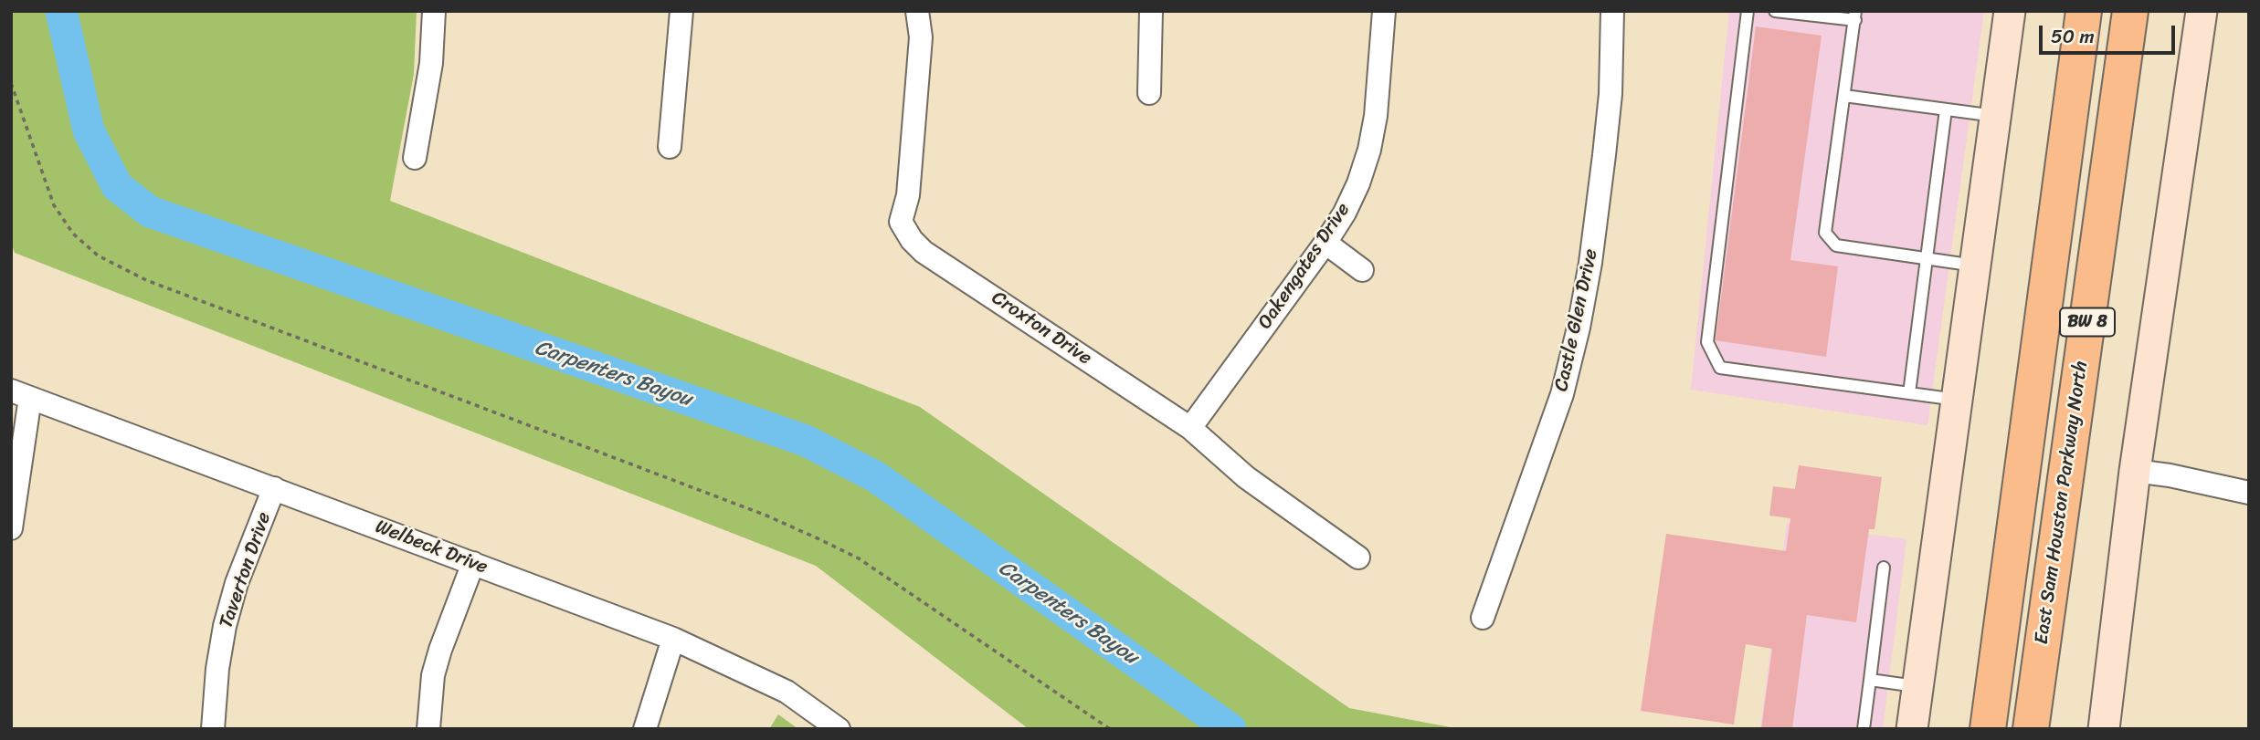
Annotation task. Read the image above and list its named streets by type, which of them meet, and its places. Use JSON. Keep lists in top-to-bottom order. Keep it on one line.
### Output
{"streets":{"highway":["BW 8","East Sam Houston Parkway North"],"street":["Oakengates Drive","Castle Glen Drive","Croxton Drive","Welbeck Drive","Taverton Drive"]},"crossings":[["Oakengates Drive","Croxton Drive"],["Welbeck Drive","Taverton Drive"]],"water":["Carpenters Bayou"],"scale_bar":"50 m"}
